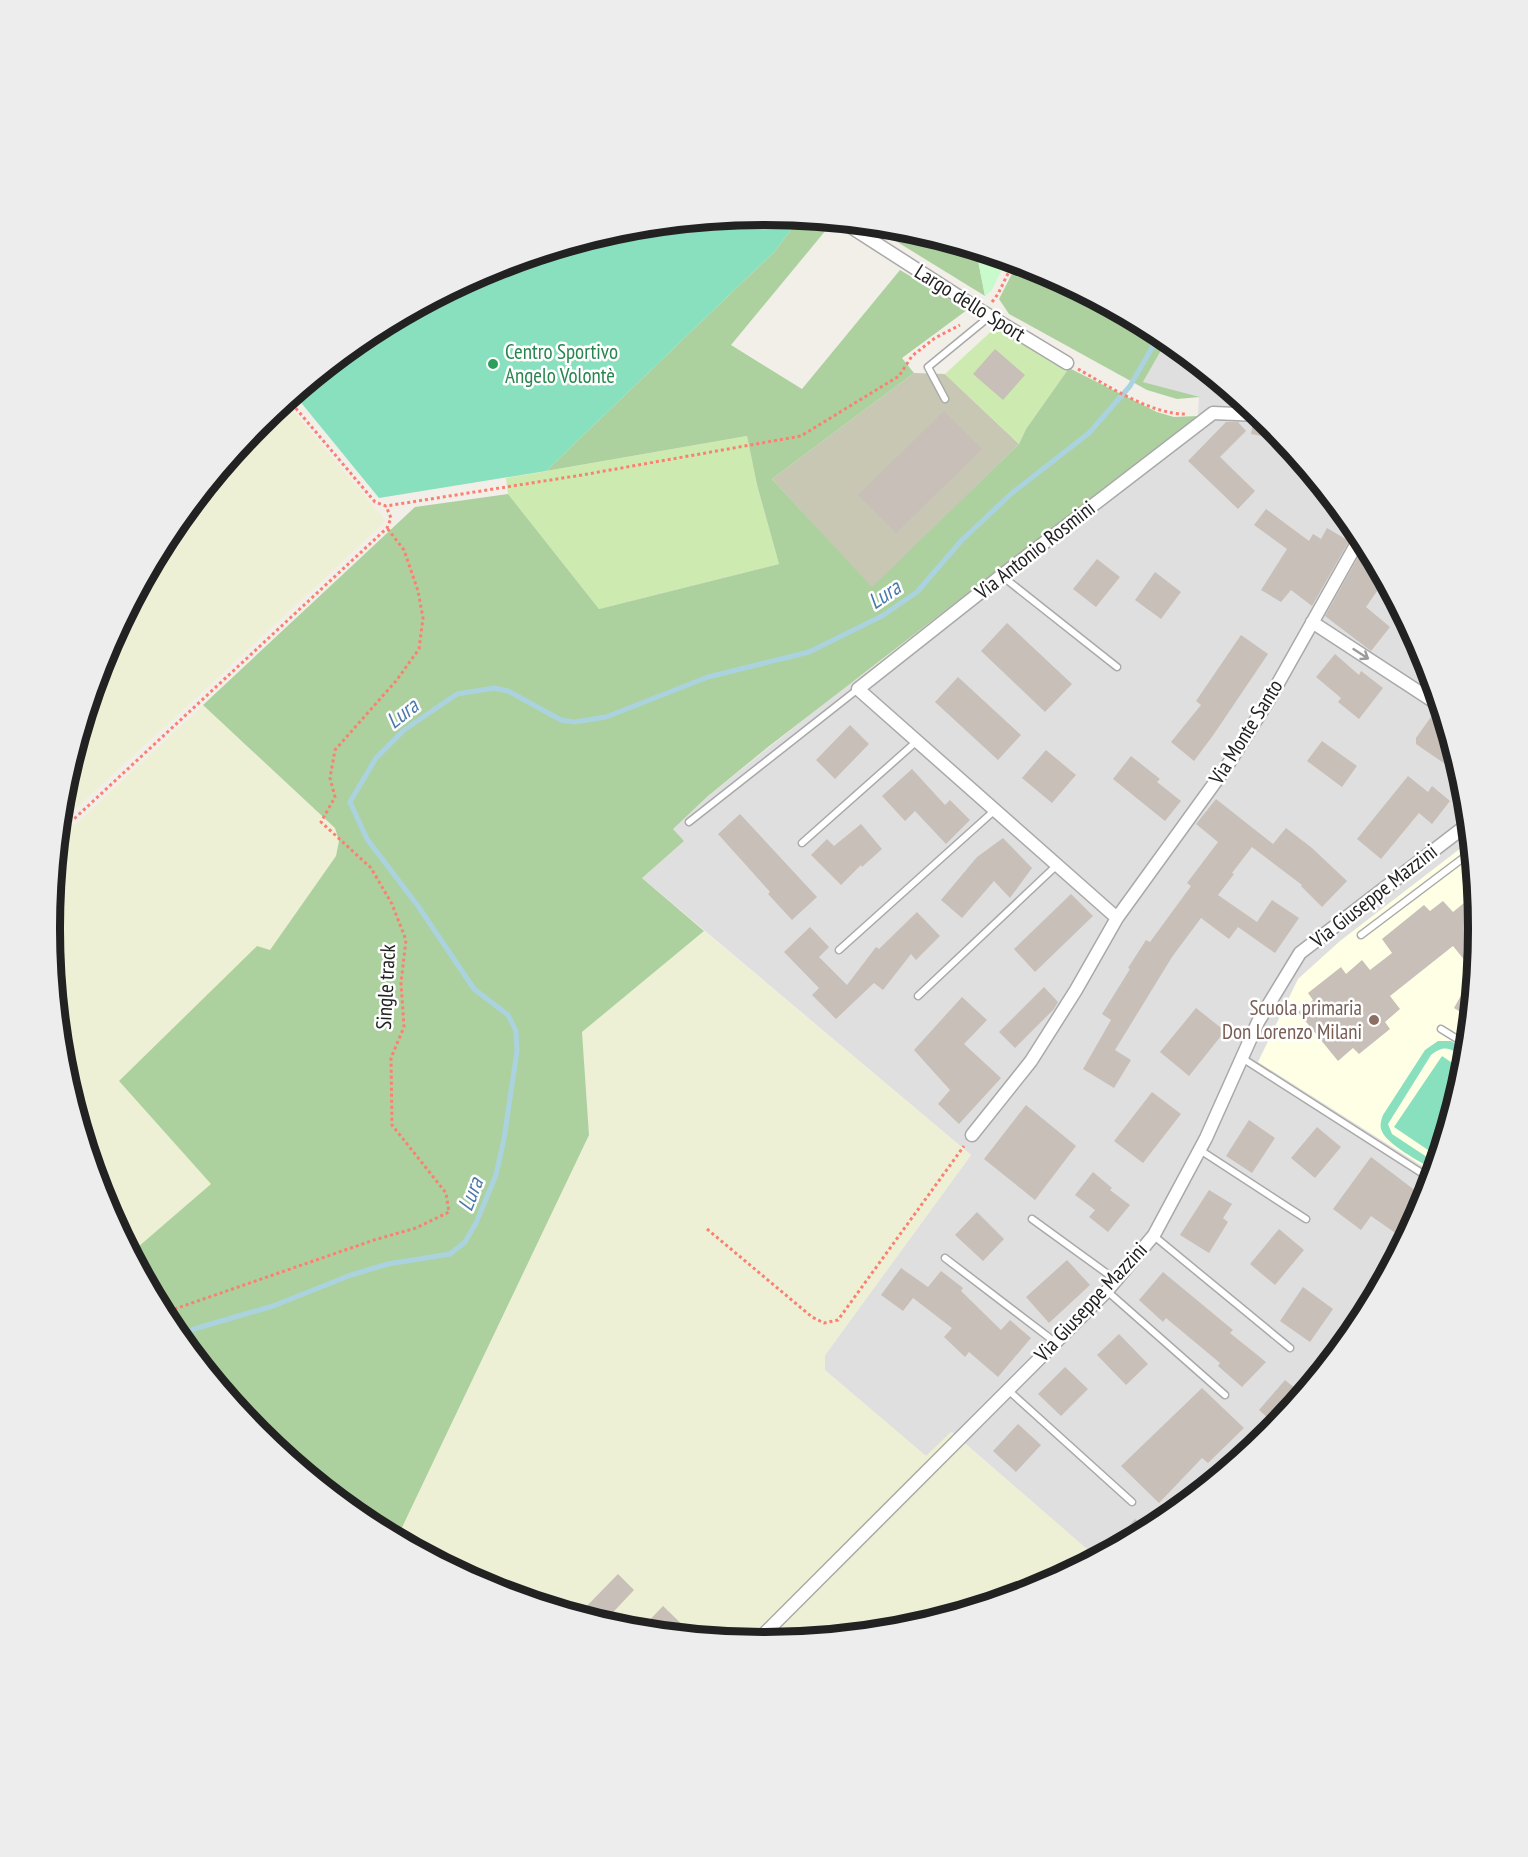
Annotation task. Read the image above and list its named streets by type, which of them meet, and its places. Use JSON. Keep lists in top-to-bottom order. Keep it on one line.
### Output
{"streets":{"street":["Largo dello Sport","Via Antonio Rosmini","Via Monte Santo","Via Giuseppe Mazzini"],"path":["Single track"]},"water":["Lura"],"places":["Centro Sportivo Angelo Volontè","Scuola primaria Don Lorenzo Milani"]}
